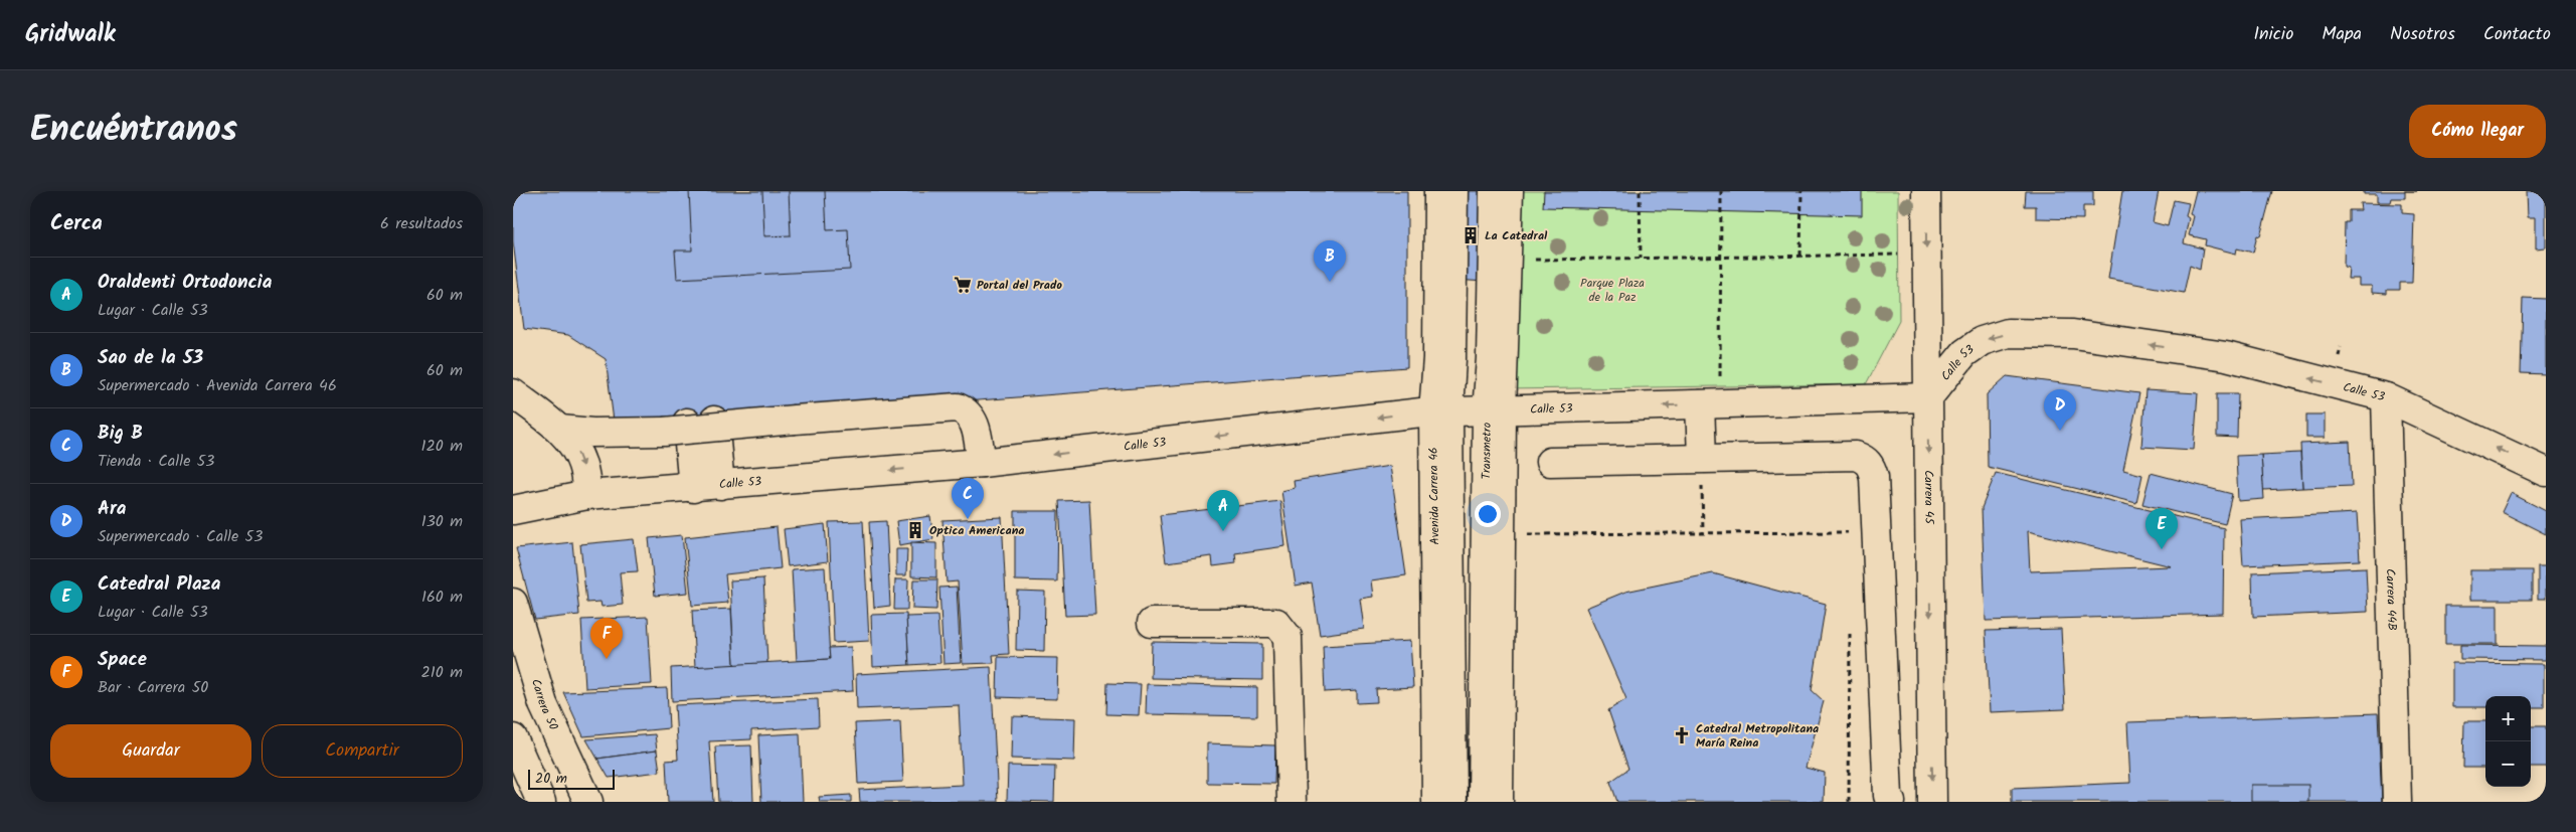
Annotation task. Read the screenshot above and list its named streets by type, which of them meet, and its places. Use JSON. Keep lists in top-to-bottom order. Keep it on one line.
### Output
{"streets":{"street":["Calle 53","Transmetro","Avenida Carrera 46","Carrera 45","Carrera 44B","Carrera 50"]},"crossings":[["Calle 53","Transmetro"],["Calle 53","Avenida Carrera 46"],["Calle 53","Carrera 45"],["Calle 53","Carrera 44B"]],"one_way":["Calle 53","Carrera 45"],"parks":["Parque Plaza de la Paz"],"places":{"building":["La Catedral","Optica Americana"],"supermarket":["Portal del Prado"],"church":["Catedral Metropolitana María Reina"]},"scale_bar":"20 m","page":{"header":"Gridwalk","nav":["Inicio","Mapa","Nosotros","Contacto"],"title":"Encuéntranos","buttons":["Cómo llegar",["Guardar","Compartir"]],"heading":["Cerca","6 resultados"],"pins":["B","D","C","A","E","F"],"list":[{"mark":"A","name":"Oraldenti Ortodoncia","note":"Lugar · Calle 53","value":"60 m"},{"mark":"B","name":"Sao de la 53","note":"Supermercado · Avenida Carrera 46","value":"60 m"},{"mark":"C","name":"Big B","note":"Tienda · Calle 53","value":"120 m"},{"mark":"D","name":"Ara","note":"Supermercado · Calle 53","value":"130 m"},{"mark":"E","name":"Catedral Plaza","note":"Lugar · Calle 53","value":"160 m"},{"mark":"F","name":"Space","note":"Bar · Carrera 50","value":"210 m"}],"map_buttons":["+","−"],"scale":"20 m"}}
